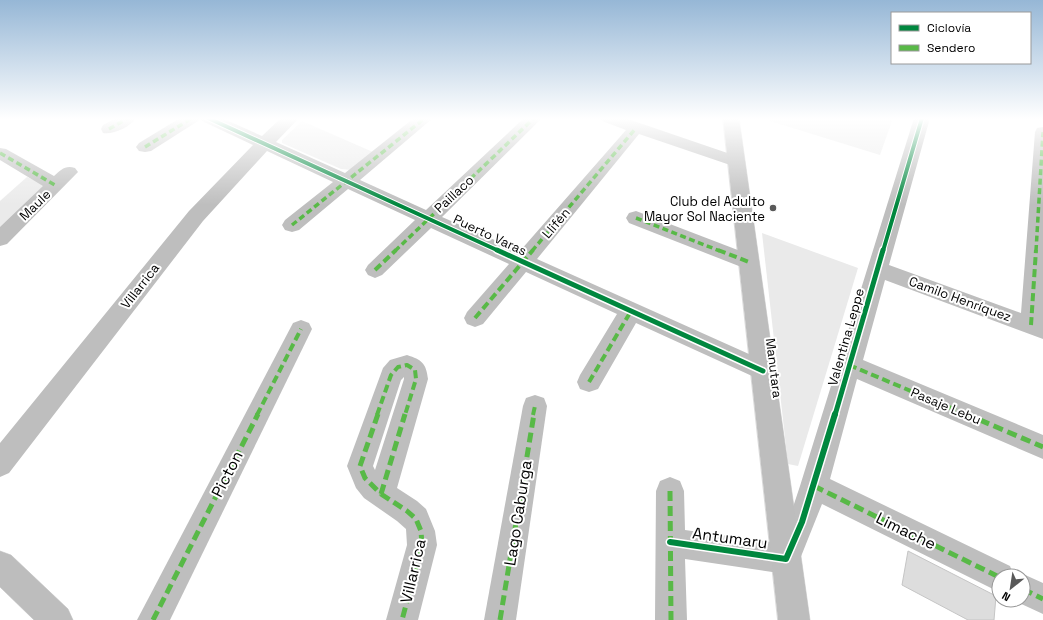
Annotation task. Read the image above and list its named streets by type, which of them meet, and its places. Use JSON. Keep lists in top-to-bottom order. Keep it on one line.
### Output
{"streets":{"main road":["Manutara"],"street":["Paillaco","Maule","Llifén","Puerto Varas","Villarrica","Camilo Henríquez","Valentina Leppe","Pasaje Lebu","Picton","Lago Caburga","Limache","Antumaru"]},"crossings":[["Paillaco","Puerto Varas"],["Llifén","Puerto Varas"],["Puerto Varas","Manutara"],["Camilo Henríquez","Valentina Leppe"],["Valentina Leppe","Manutara"],["Valentina Leppe","Pasaje Lebu"],["Valentina Leppe","Limache"],["Valentina Leppe","Antumaru"],["Manutara","Antumaru"]],"places":["Club del Adulto Mayor Sol Naciente"],"legend":["Ciclovía","Sendero"],"north":"bottom left"}
